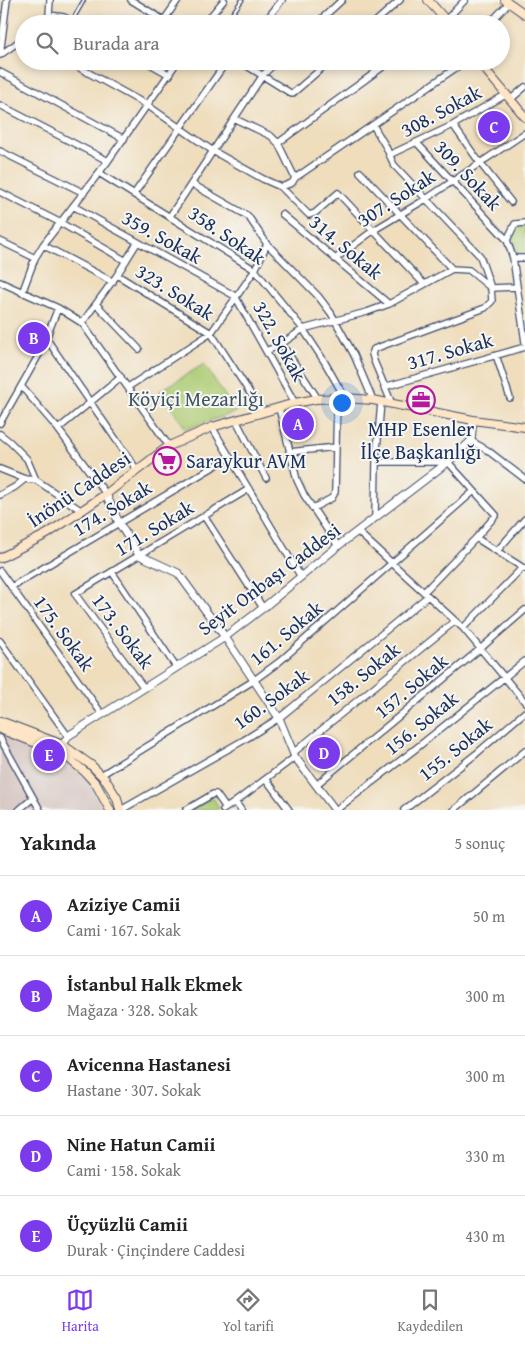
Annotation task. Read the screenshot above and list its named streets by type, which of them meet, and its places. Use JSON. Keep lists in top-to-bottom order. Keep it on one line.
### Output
{"streets":{"main road":["İnönü Caddesi"],"street":["308. Sokak","309. Sokak","307. Sokak","358. Sokak","359. Sokak","314. Sokak","323. Sokak","322. Sokak","317. Sokak","174. Sokak","171. Sokak","Seyit Onbaşı Caddesi","173. Sokak","175. Sokak","161. Sokak","158. Sokak","157. Sokak","160. Sokak","156. Sokak","155. Sokak"]},"crossings":[["308. Sokak","309. Sokak"],["309. Sokak","307. Sokak"],["307. Sokak","314. Sokak"],["358. Sokak","İnönü Caddesi"],["359. Sokak","322. Sokak"],["323. Sokak","İnönü Caddesi"],["322. Sokak","İnönü Caddesi"],["174. Sokak","175. Sokak"],["171. Sokak","173. Sokak"],["Seyit Onbaşı Caddesi","173. Sokak"],["Seyit Onbaşı Caddesi","175. Sokak"],["161. Sokak","160. Sokak"]],"parks":["Köyiçi Mezarlığı"],"places":{"office":["MHP Esenler İlçe Başkanlığı"],"supermarket":["Saraykur AVM"]},"page":{"search":"Burada ara","pins":["C","B","A","D","E"],"heading":["Yakında","5 sonuç"],"list":[{"mark":"A","name":"Aziziye Camii","note":"Cami · 167. Sokak","value":"50 m"},{"mark":"B","name":"İstanbul Halk Ekmek","note":"Mağaza · 328. Sokak","value":"300 m"},{"mark":"C","name":"Avicenna Hastanesi","note":"Hastane · 307. Sokak","value":"300 m"},{"mark":"D","name":"Nine Hatun Camii","note":"Cami · 158. Sokak","value":"330 m"},{"mark":"E","name":"Üçyüzlü Camii","note":"Durak · Çinçindere Caddesi","value":"430 m"}],"nav":["Harita","Yol tarifi","Kaydedilen"]}}
